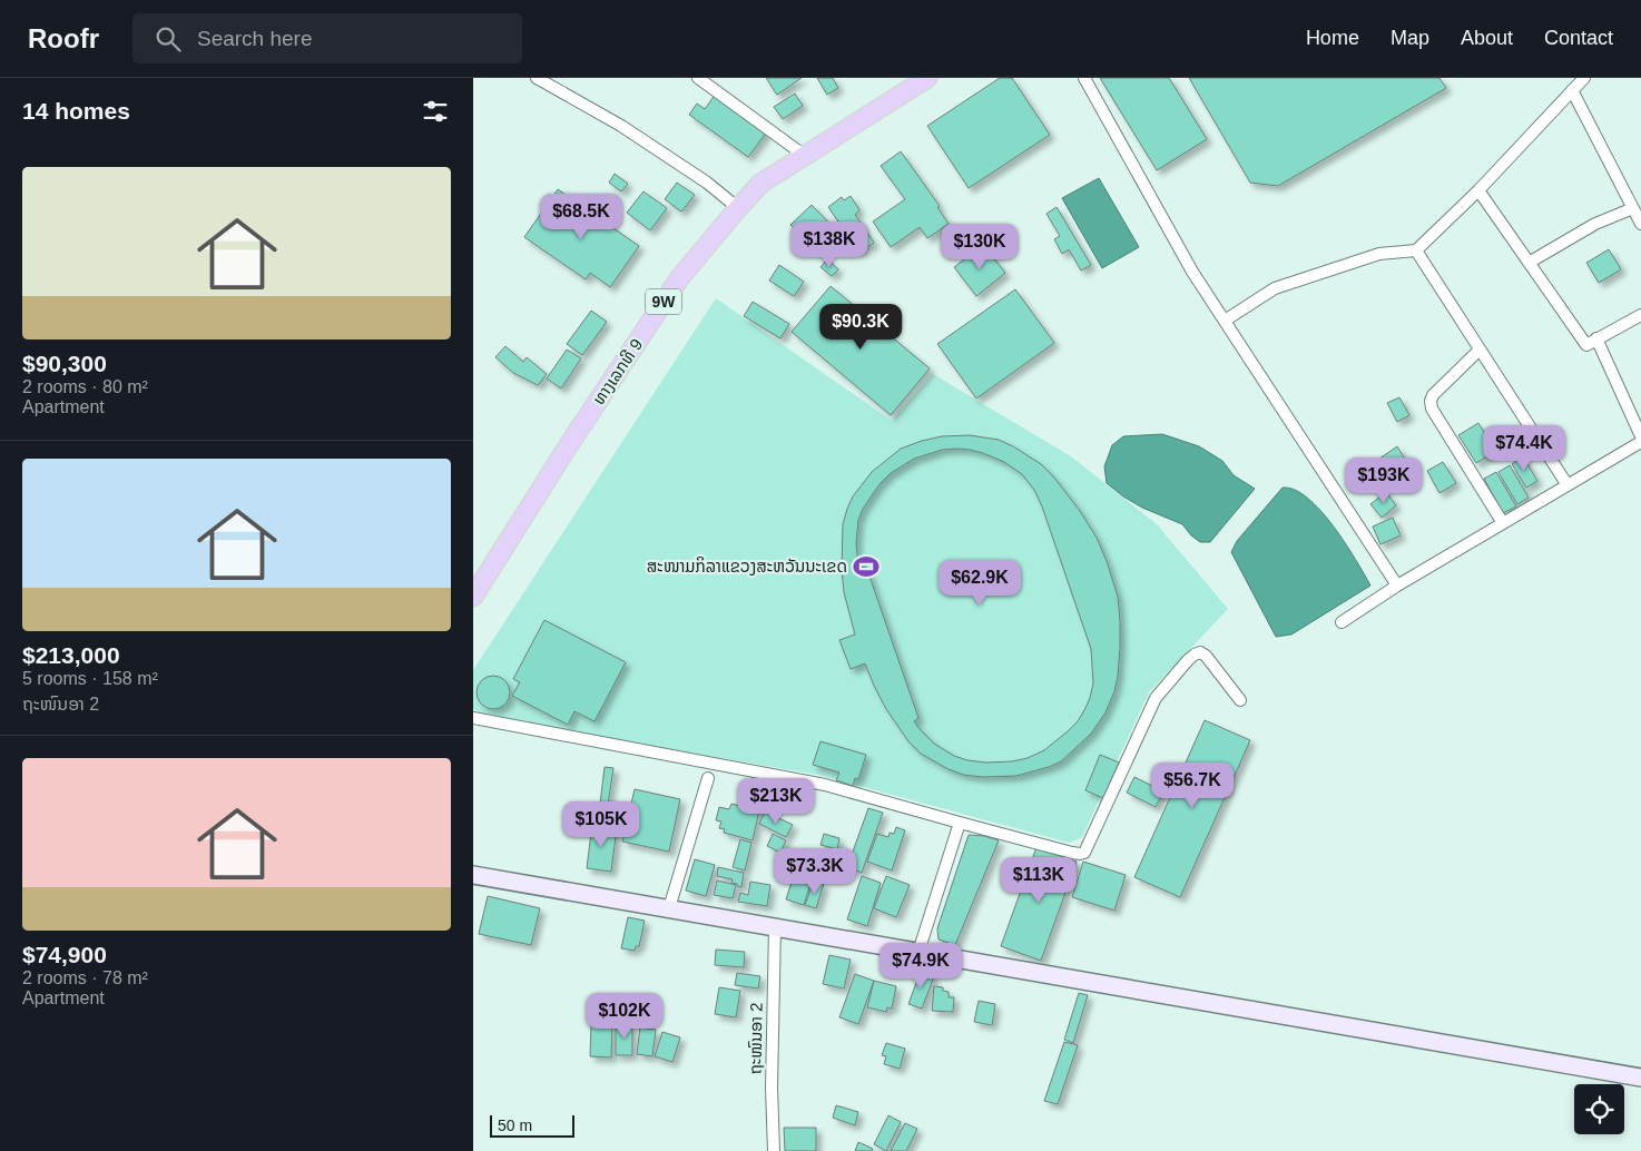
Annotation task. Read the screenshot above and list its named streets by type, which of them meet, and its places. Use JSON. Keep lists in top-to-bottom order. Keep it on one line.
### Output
{"streets":{"main road":["9W","ທາງເລກທີ 9"],"street":["ຖະໜົນອາ 2"]},"places":{"sports":["ສະໜາມກິລາແຂວງສະຫວັນນະເຂດ"]},"scale_bar":"50 m","page":{"header":"Roofr","search":"Search here","nav":["Home","Map","About","Contact"],"heading":"14 homes","list":[{"name":"$90,300","note":"2 rooms · 80 m² · Apartment"},{"name":"$213,000","note":"5 rooms · 158 m² · ຖະໜົນອາ 2"},{"name":"$74,900","note":"2 rooms · 78 m² · Apartment"}],"price":["$68.5K","$138K","$130K","$90.3K","$74.4K","$193K","$62.9K","$56.7K","$213K","$105K","$73.3K","$113K","$74.9K","$102K"],"scale":"50 m"}}
